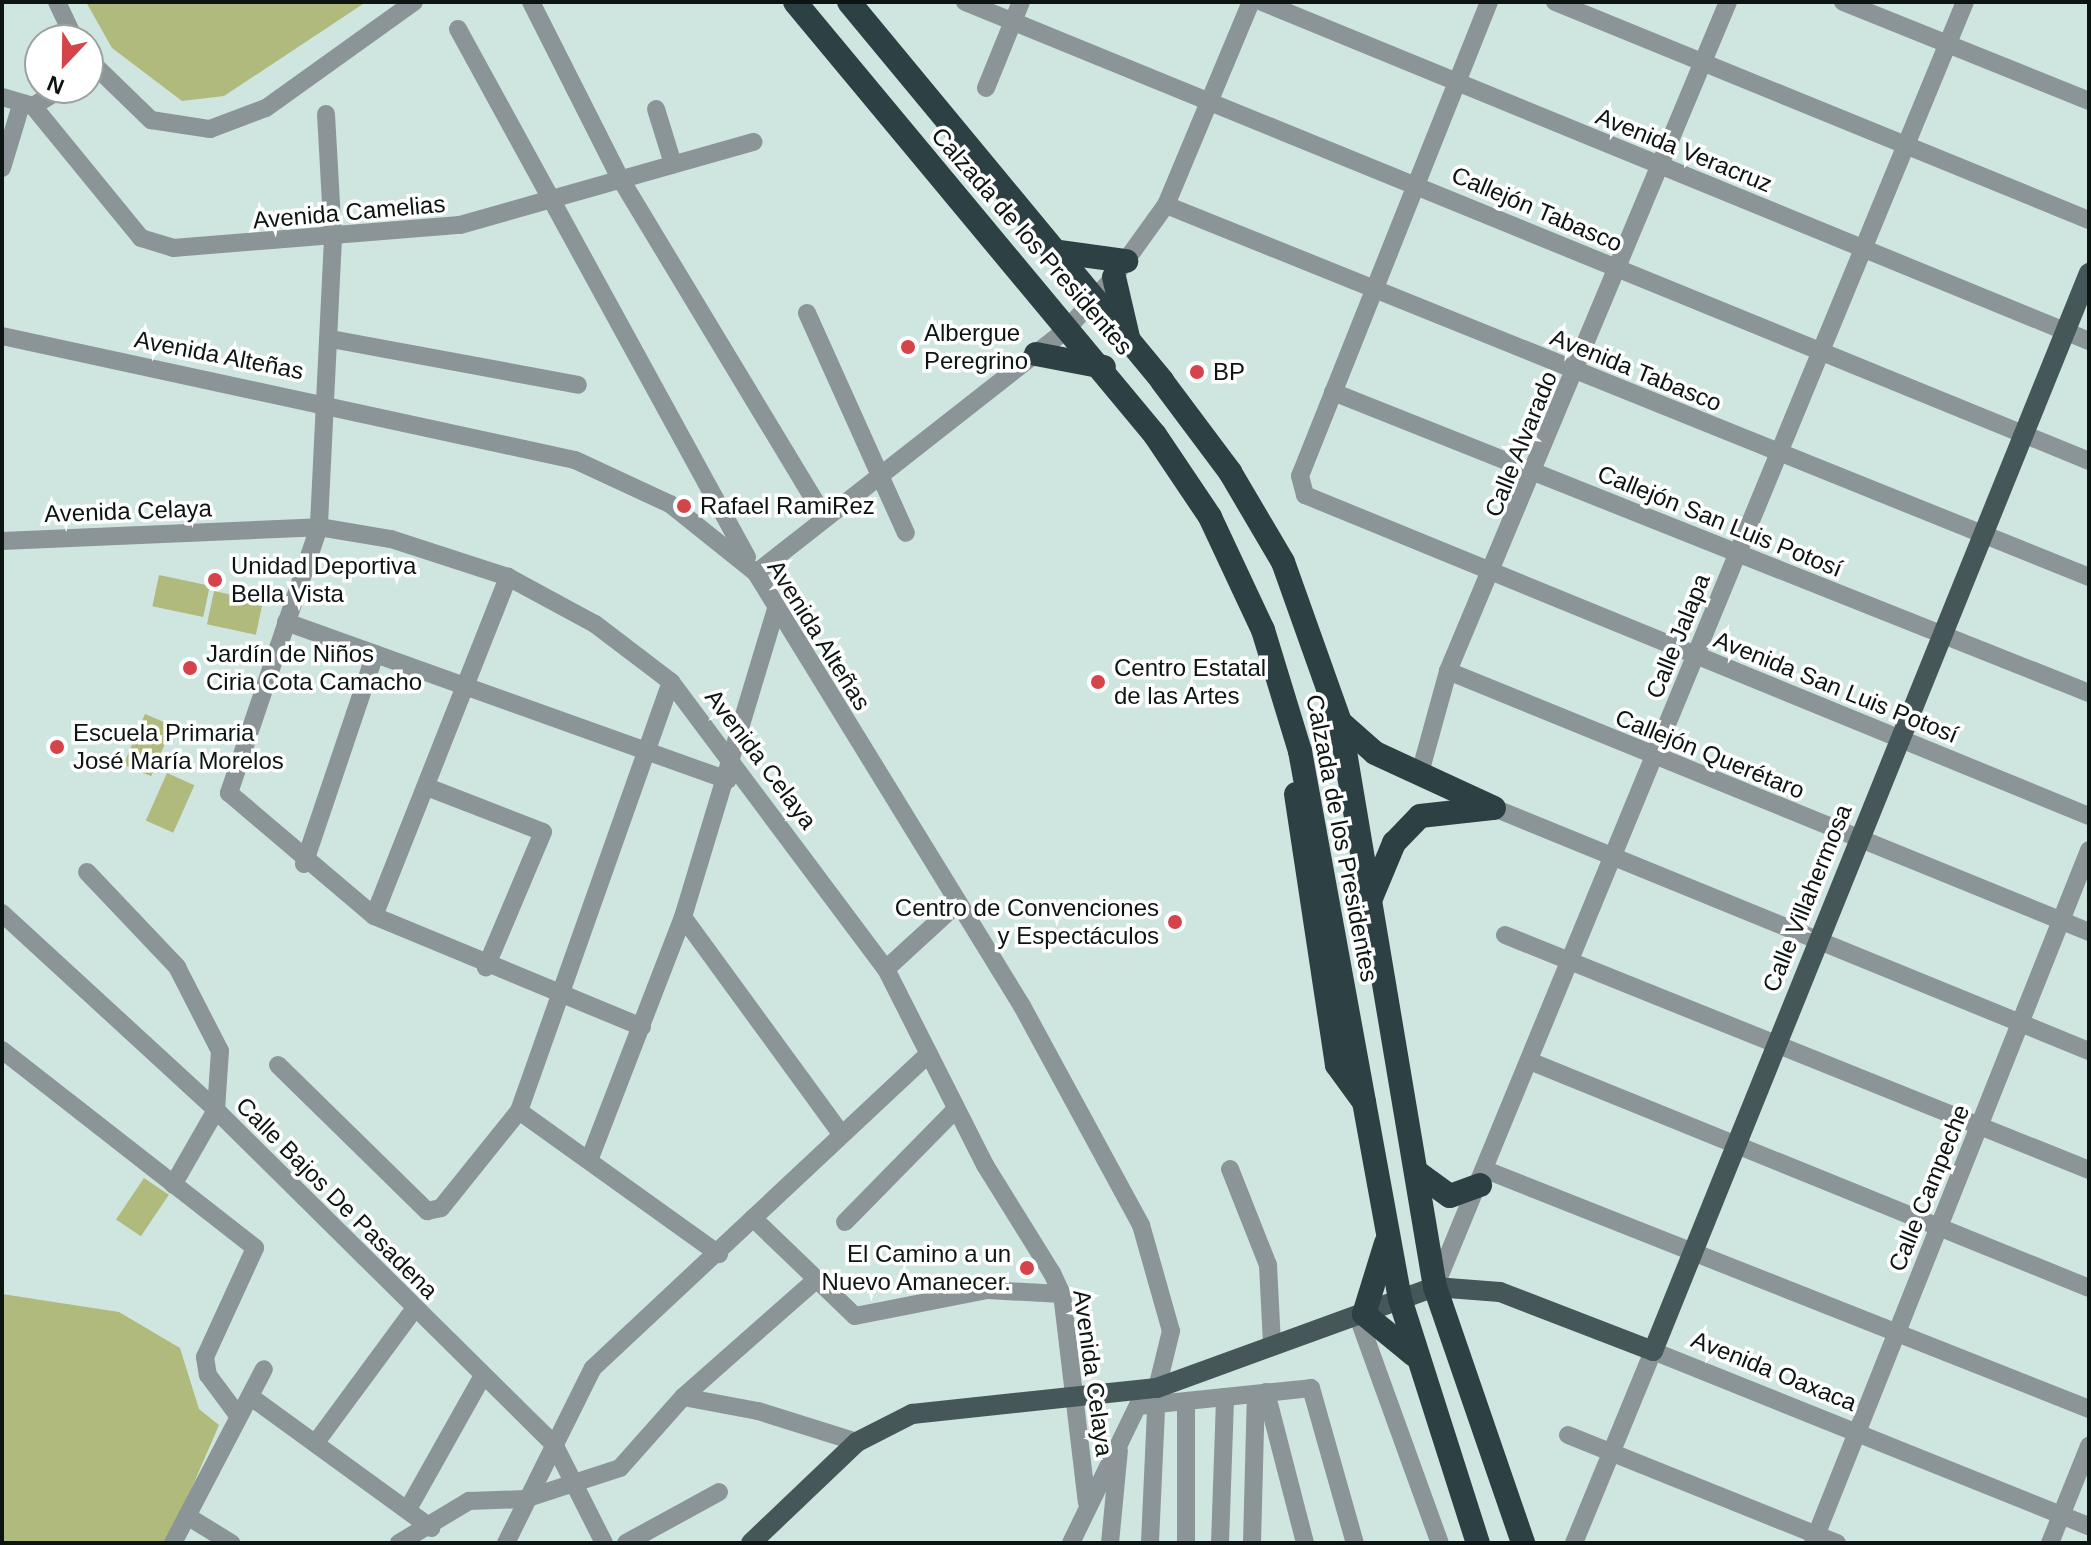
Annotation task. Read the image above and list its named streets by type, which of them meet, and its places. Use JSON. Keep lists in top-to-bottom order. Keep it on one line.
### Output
{"streets":{"highway":["Calzada de los Presidentes"],"main road":["Calle Villahermosa","Avenida Oaxaca"],"street":["Avenida Veracruz","Callejón Tabasco","Avenida Camelias","Avenida Alteñas","Avenida Tabasco","Calle Alvarado","Avenida Celaya","Callejón San Luis Potosí","Calle Jalapa","Avenida San Luis Potosí","Callejón Querétaro","Calle Campeche","Calle Bajos De Pasadena"]},"crossings":[["Avenida Veracruz","Calle Alvarado"],["Avenida Veracruz","Calle Jalapa"],["Avenida Veracruz","Calle Villahermosa"],["Callejón Tabasco","Calle Alvarado"],["Callejón Tabasco","Calle Jalapa"],["Callejón Tabasco","Calle Villahermosa"],["Calzada de los Presidentes","Calle Jalapa"],["Calzada de los Presidentes","Avenida Oaxaca"],["Avenida Tabasco","Calle Alvarado"],["Avenida Tabasco","Calle Jalapa"],["Avenida Tabasco","Calle Villahermosa"],["Calle Alvarado","Callejón San Luis Potosí"],["Calle Alvarado","Avenida San Luis Potosí"],["Calle Alvarado","Callejón Querétaro"],["Callejón San Luis Potosí","Calle Jalapa"],["Callejón San Luis Potosí","Avenida San Luis Potosí"],["Callejón San Luis Potosí","Calle Villahermosa"],["Calle Jalapa","Avenida San Luis Potosí"],["Calle Jalapa","Callejón Querétaro"],["Calle Jalapa","Avenida Oaxaca"],["Avenida San Luis Potosí","Calle Villahermosa"],["Callejón Querétaro","Calle Villahermosa"],["Callejón Querétaro","Calle Campeche"],["Calle Villahermosa","Avenida Oaxaca"],["Calle Campeche","Avenida Oaxaca"]],"places":["Albergue Peregrino","BP","Rafael RamiRez","Unidad Deportiva Bella Vista","Jardín de Niños Ciria Cota Camacho","Centro Estatal de las Artes","Escuela Primaria José María Morelos","Centro de Convenciones y Espectáculos","El Camino a un Nuevo Amanecer."],"north":"bottom"}
